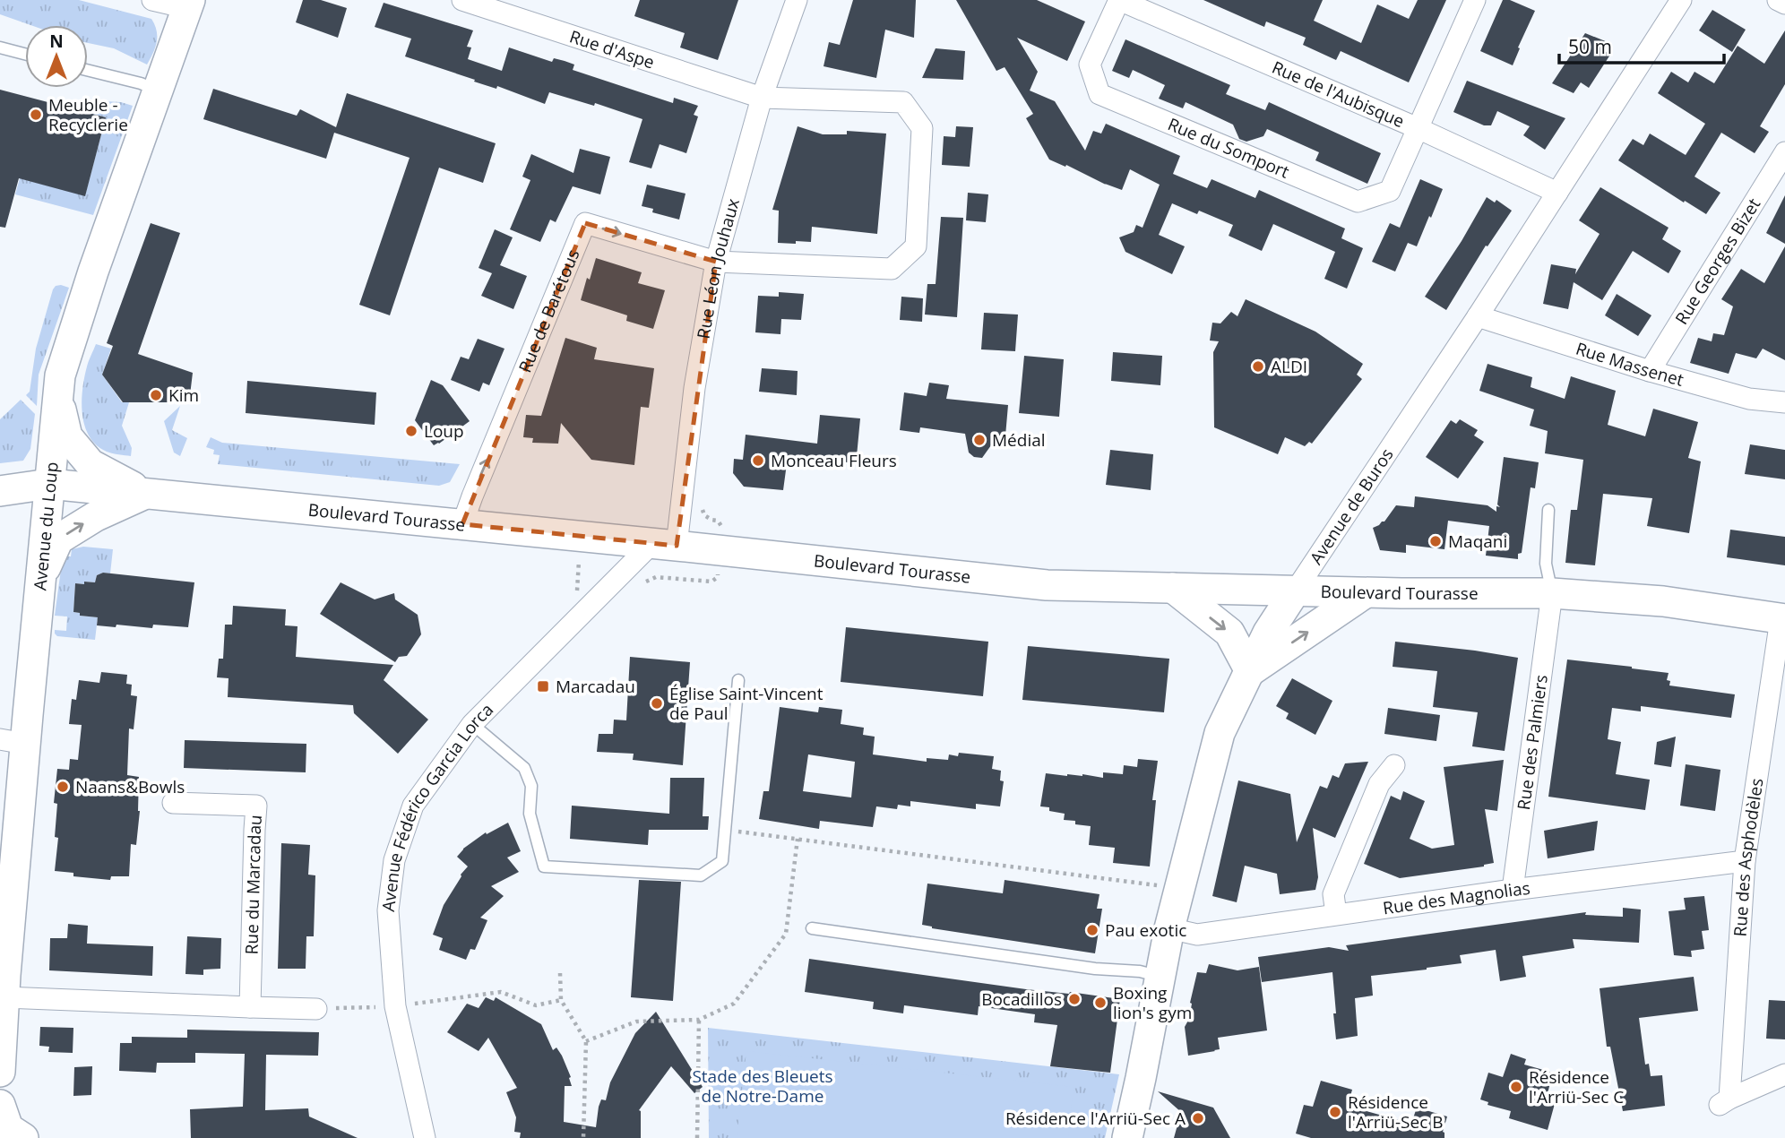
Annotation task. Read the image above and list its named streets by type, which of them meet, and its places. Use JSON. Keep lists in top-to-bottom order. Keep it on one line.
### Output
{"streets":{"main road":["Avenue de Buros","Boulevard Tourasse","Avenue du Loup"],"street":["Rue d'Aspe","Rue de l'Aubisque","Rue du Somport","Rue Georges Bizet","Rue Léon Jouhaux","Rue de Barétous","Rue Massenet","Rue des Palmiers","Avenue Fédérico Garcia Lorca","Rue des Asphodèles","Rue du Marcadau","Rue des Magnolias"]},"crossings":[["Rue d'Aspe","Rue Léon Jouhaux"],["Rue d'Aspe","Rue de Barétous"],["Rue de l'Aubisque","Rue du Somport"],["Rue de l'Aubisque","Avenue de Buros"],["Rue Georges Bizet","Rue Massenet"],["Rue Léon Jouhaux","Rue de Barétous"],["Rue Léon Jouhaux","Boulevard Tourasse"],["Rue Léon Jouhaux","Avenue Fédérico Garcia Lorca"],["Rue de Barétous","Boulevard Tourasse"],["Rue Massenet","Avenue de Buros"],["Avenue de Buros","Boulevard Tourasse"],["Avenue de Buros","Rue des Magnolias"],["Boulevard Tourasse","Avenue du Loup"],["Boulevard Tourasse","Rue des Palmiers"],["Boulevard Tourasse","Avenue Fédérico Garcia Lorca"],["Boulevard Tourasse","Rue des Asphodèles"],["Rue des Palmiers","Rue des Magnolias"],["Rue des Asphodèles","Rue des Magnolias"]],"parks":["Stade des Bleuets de Notre-Dame"],"places":{"other":["Meuble - Recyclerie","ALDI","Kim","Loup","Médial","Monceau Fleurs","Maqani","Église Saint-Vincent de Paul","Naans&Bowls","Pau exotic","Bocadillos","Boxing lion's gym","Résidence l'Arriü-Sec C","Résidence l'Arriü-Sec B","Résidence l'Arriü-Sec A"],"transit":["Marcadau"]},"scale_bar":"50 m","north":"top"}
